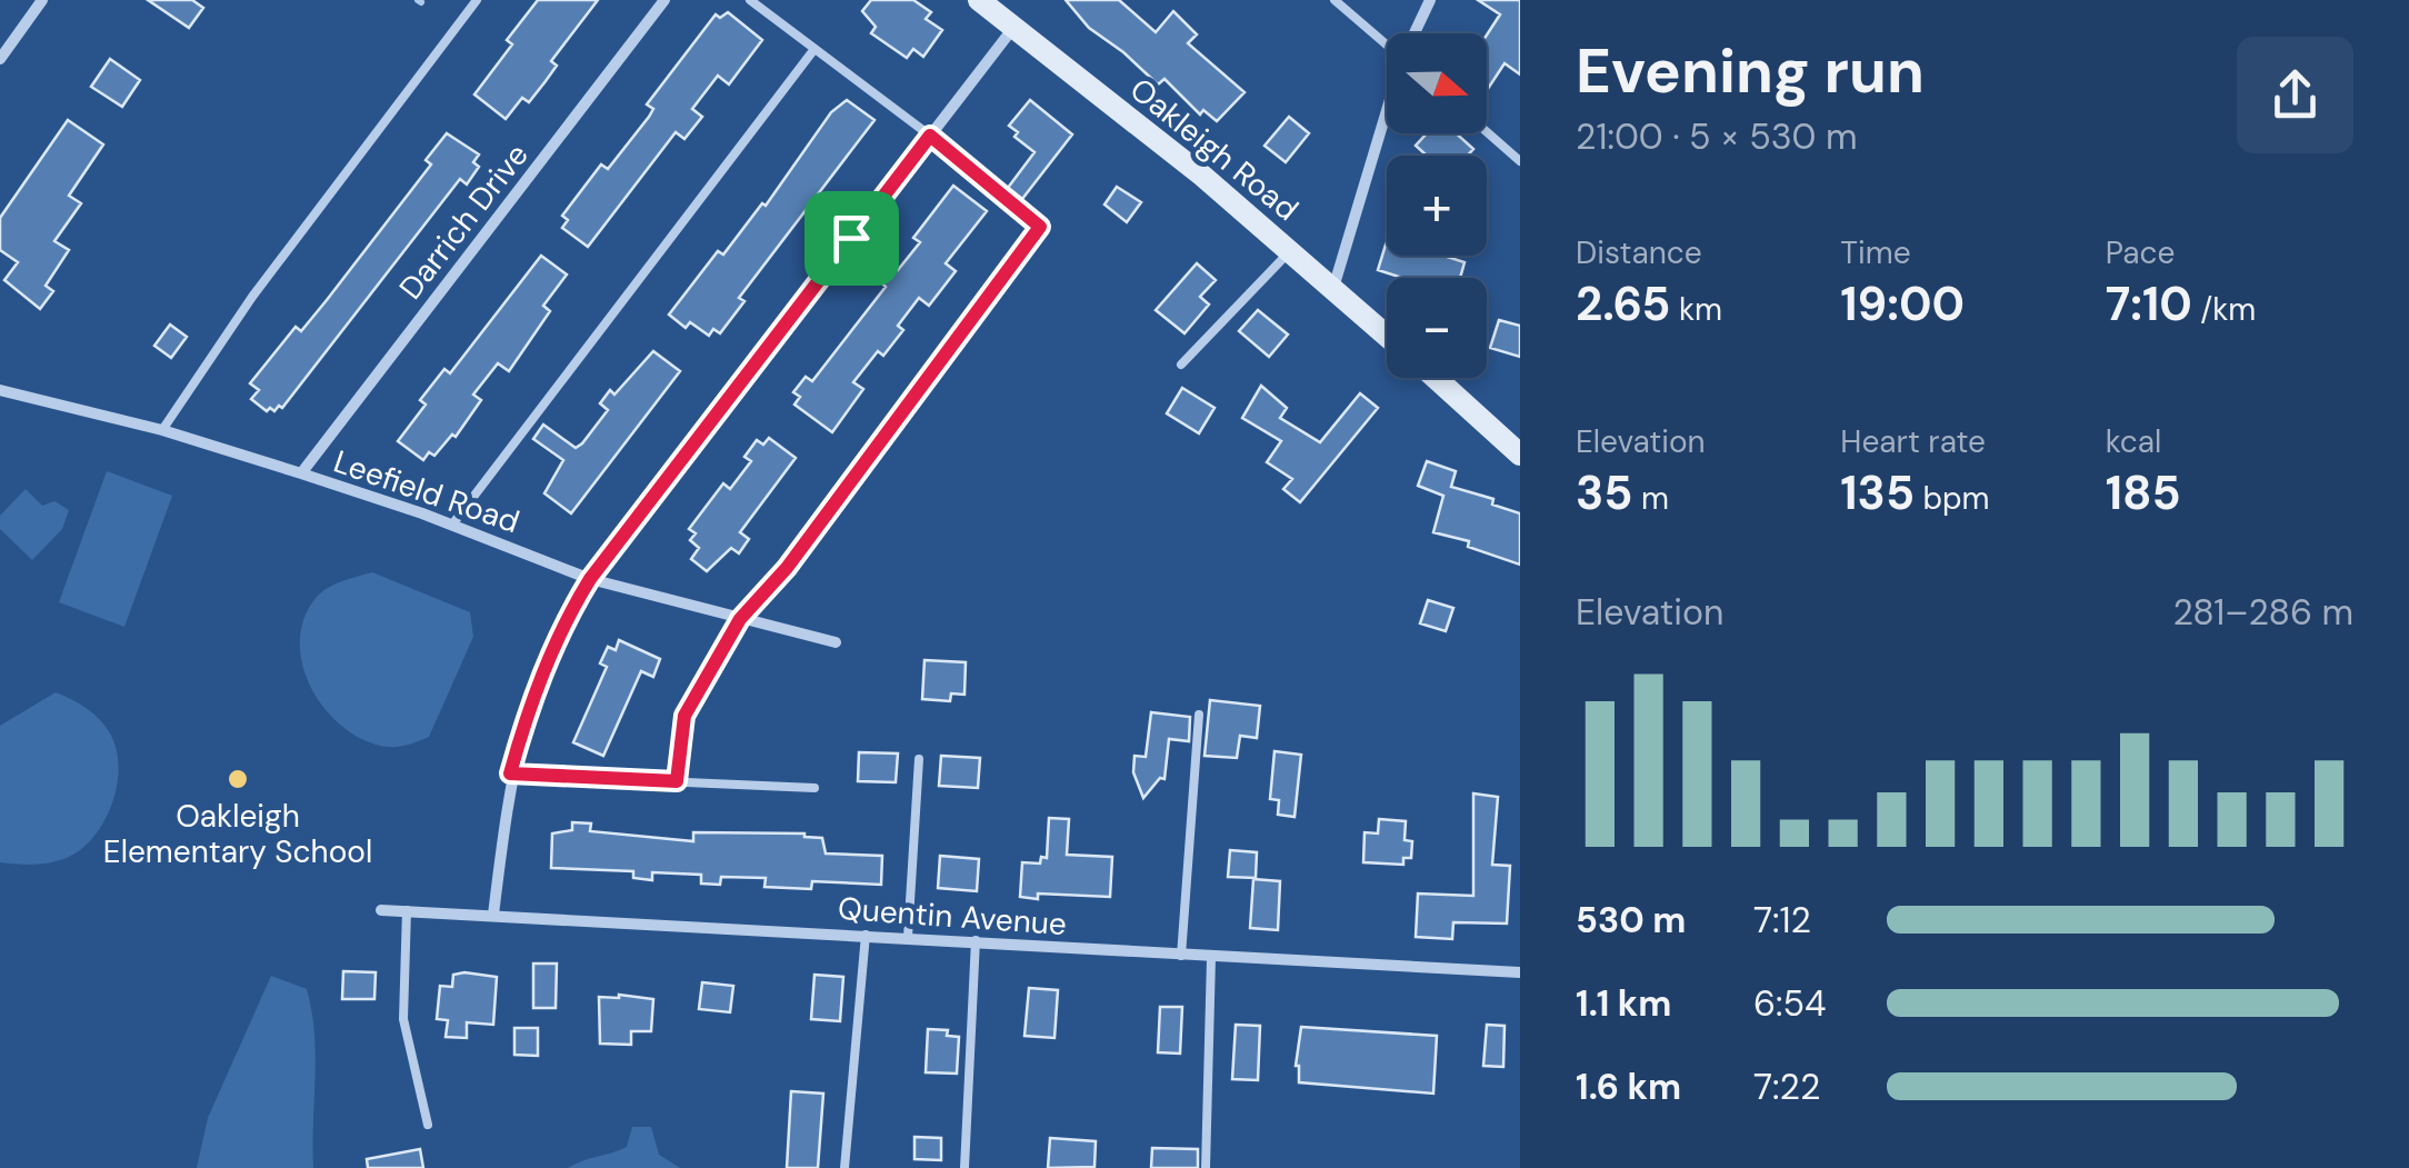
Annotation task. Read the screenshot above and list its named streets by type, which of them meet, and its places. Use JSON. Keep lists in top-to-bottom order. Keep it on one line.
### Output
{"streets":{"street":["Oakleigh Road","Darrich Drive","Leefield Road","Quentin Avenue"]},"crossings":[["Darrich Drive","Leefield Road"]],"places":["Oakleigh Elementary School"],"north":"right","page":{"heading":["Evening run","21:00 · 5 × 530 m"],"map_buttons":["+","−"],"stats":[["Distance","2.65 km"],["Time","19:00"],["Pace","7:10 /km"],["Elevation","35 m"],["Heart rate","135 bpm"],["kcal","185"]],"chart":["Elevation","281–286 m"],"list":[{"name":"530 m","note":"7:12"},{"name":"1.1 km","note":"6:54"},{"name":"1.6 km","note":"7:22"}]}}
